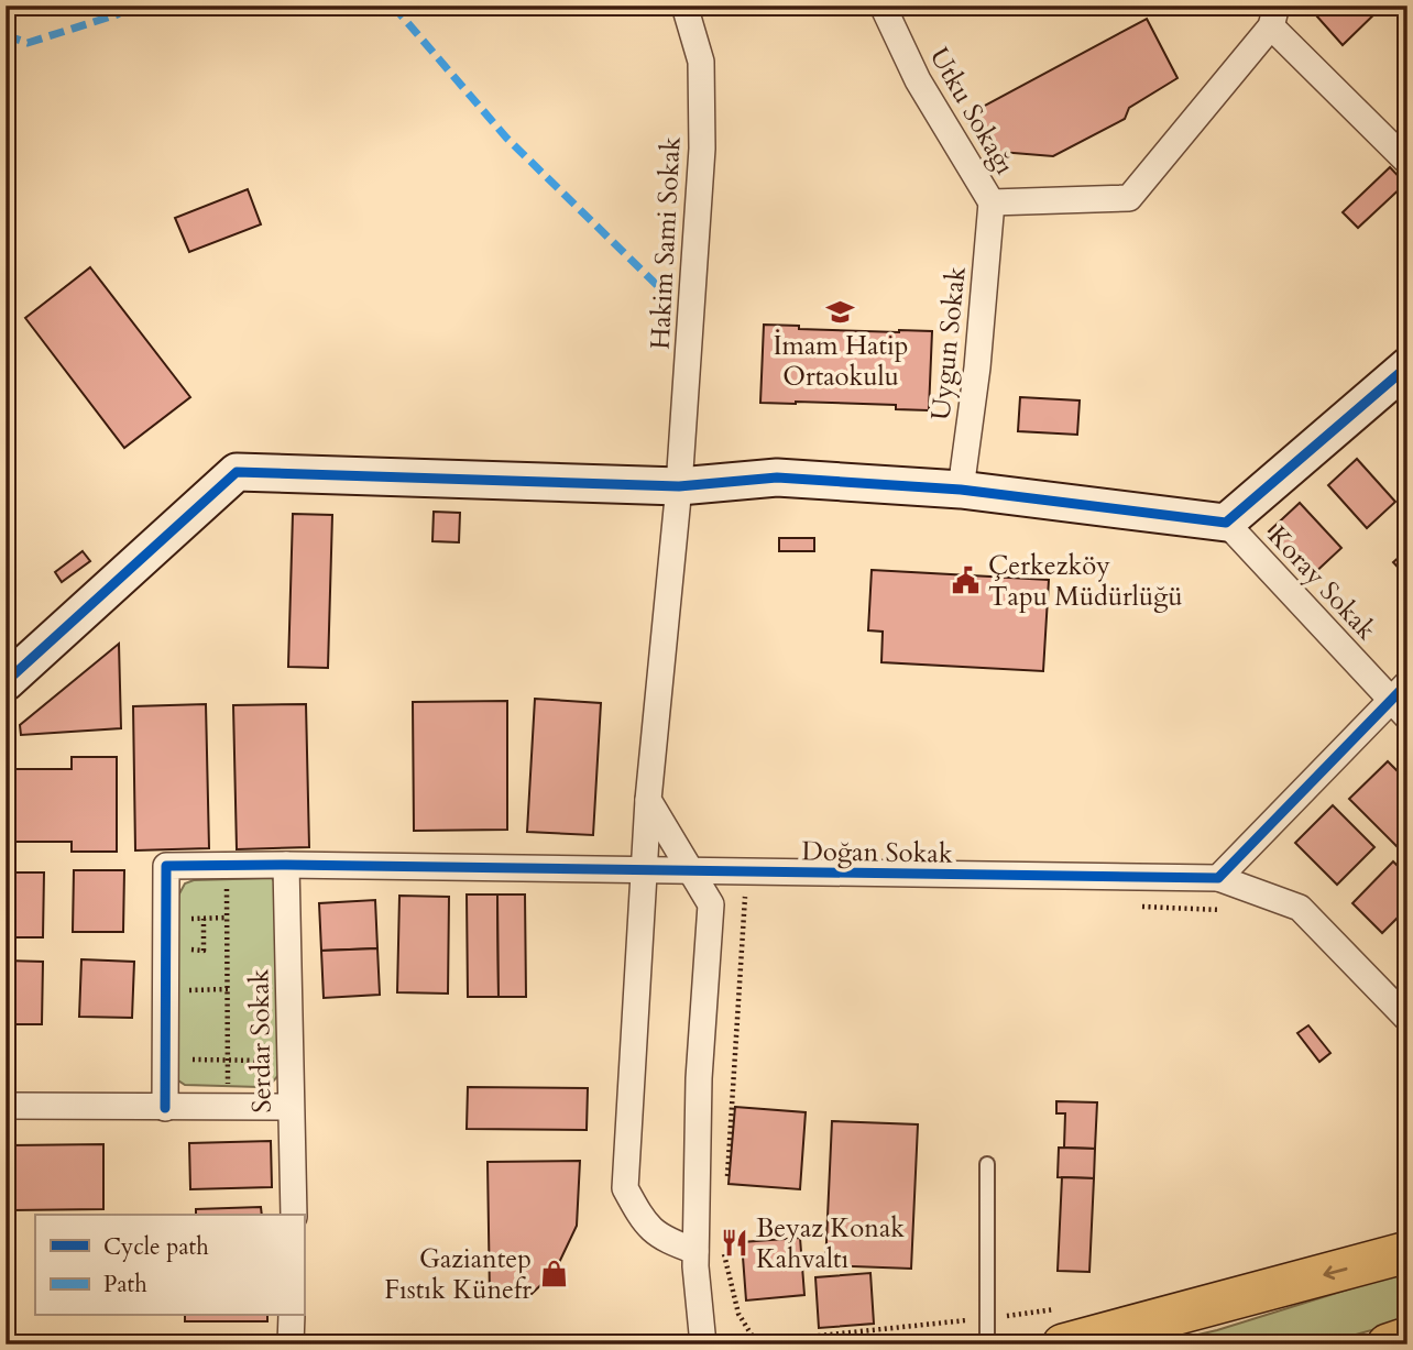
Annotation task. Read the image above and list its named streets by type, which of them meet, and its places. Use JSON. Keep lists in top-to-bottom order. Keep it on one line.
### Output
{"streets":{"street":["Utku Sokağı","Hakim Sami Sokak","Uygun Sokak","Koray Sokak","Doğan Sokak","Serdar Sokak"]},"crossings":[["Utku Sokağı","Uygun Sokak"],["Hakim Sami Sokak","Doğan Sokak"],["Doğan Sokak","Serdar Sokak"]],"places":{"school or university":["İmam Hatip Ortaokulu"],"public building":["Çerkezköy Tapu Müdürlüğü"],"restaurant":["Beyaz Konak Kahvaltı"],"shop":["Gaziantep Fıstık Künefr"]},"legend":["Cycle path","Path"]}
